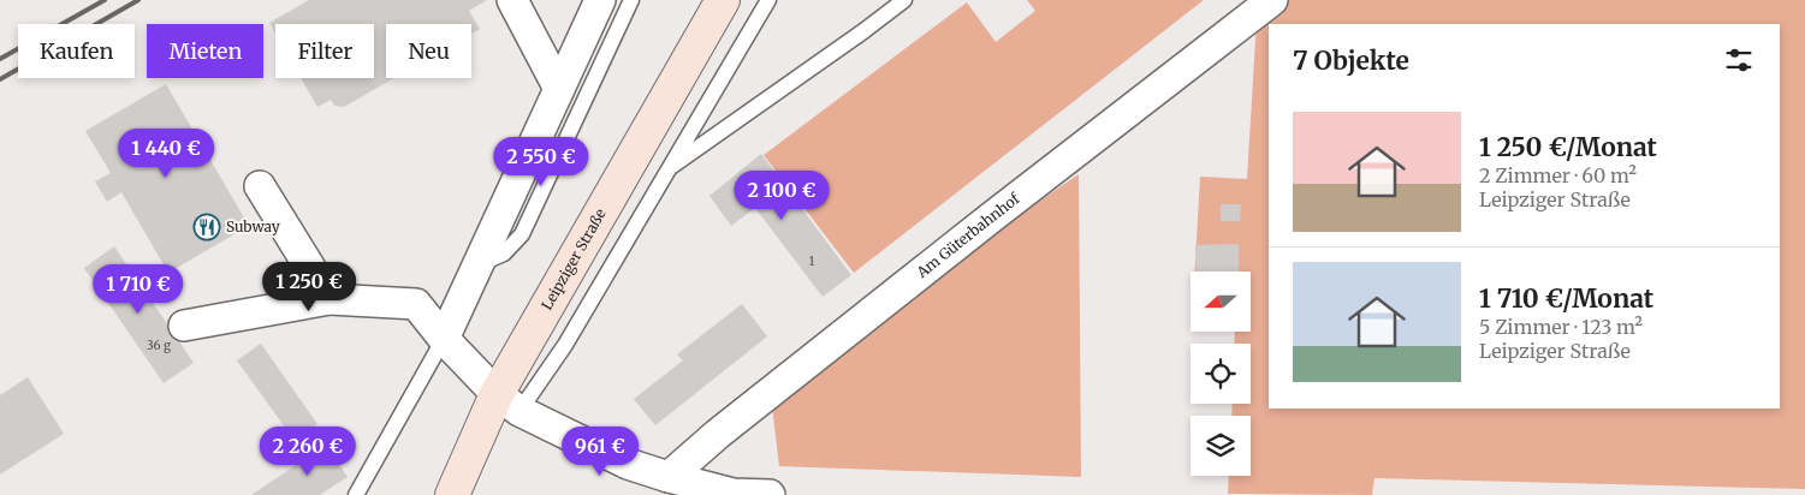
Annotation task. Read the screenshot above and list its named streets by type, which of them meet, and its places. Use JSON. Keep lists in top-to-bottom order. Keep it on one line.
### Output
{"streets":{"main road":["Leipziger Straße"],"street":["Am Güterbahnhof"]},"places":{"restaurant":["Subway"]},"house_numbers":["1","36 g"],"north":"left","page":{"chip":["Kaufen","Mieten","Filter","Neu"],"heading":"7 Objekte","list":[{"name":"1 250 €/Monat","note":"2 Zimmer · 60 m² · Leipziger Straße"},{"name":"1 710 €/Monat","note":"5 Zimmer · 123 m² · Leipziger Straße"}],"price":["1 440 €","2 550 €","2 100 €","1 250 €","1 710 €","2 260 €","961 €"]}}
